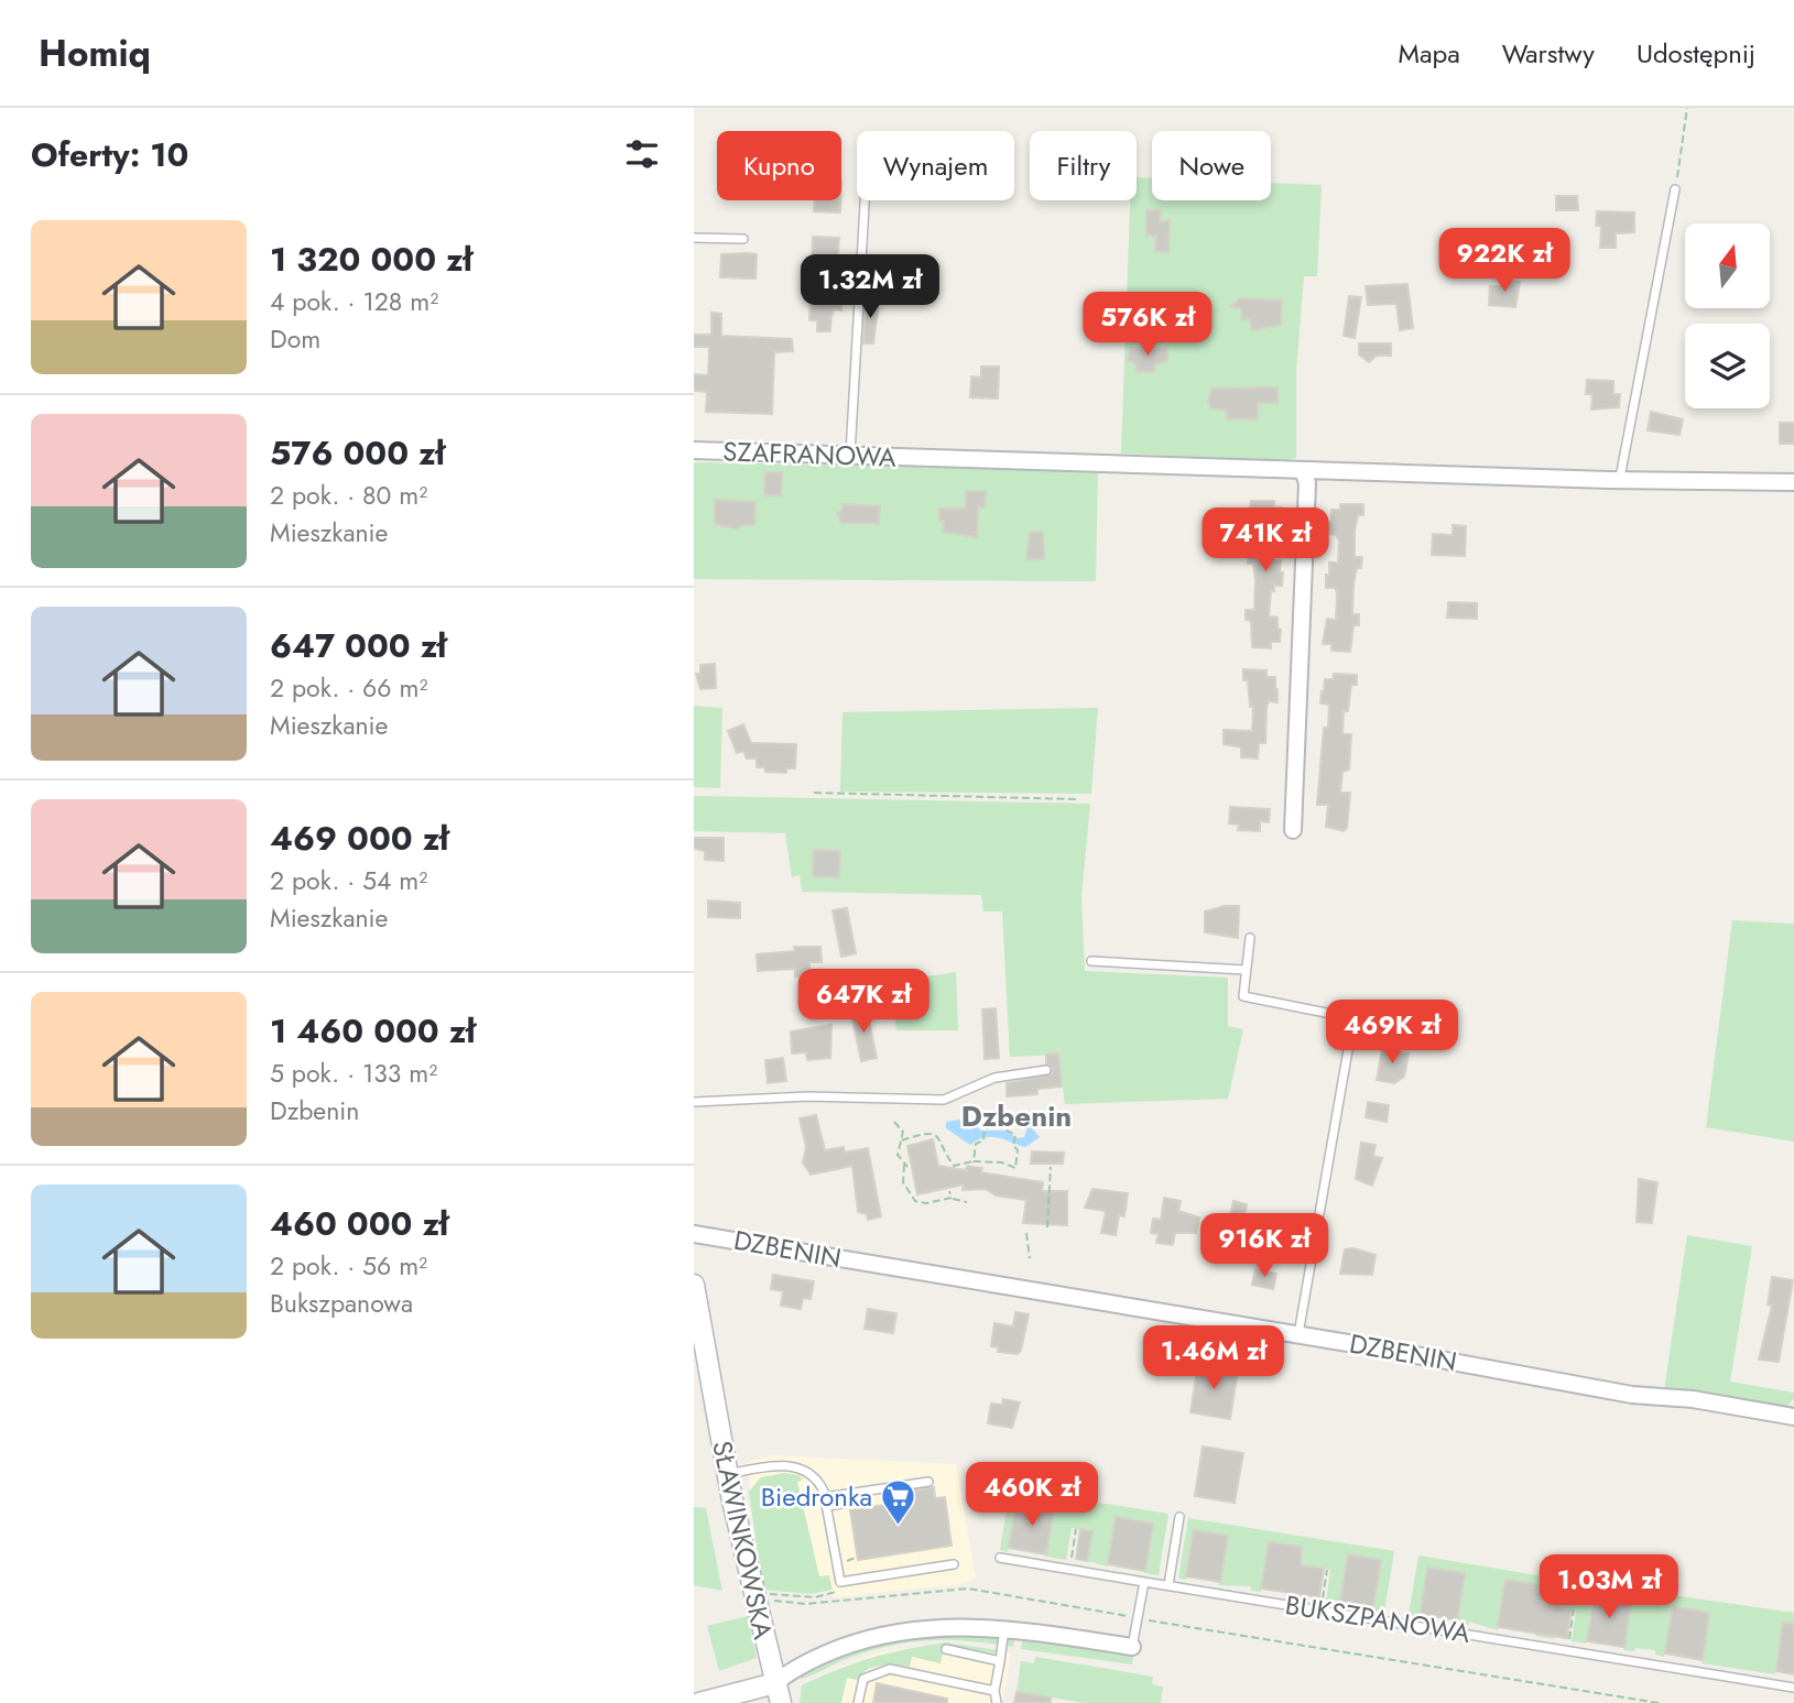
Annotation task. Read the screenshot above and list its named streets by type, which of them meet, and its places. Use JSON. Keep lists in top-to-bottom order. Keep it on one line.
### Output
{"streets":{"street":["SZAFRANOWA","DZBENIN","SŁAWINKOWSKA"],"lane":["BUKSZPANOWA"]},"districts":["Dzbenin"],"places":{"supermarket":["Biedronka"]},"north":"top","page":{"header":"Homiq","nav":["Mapa","Warstwy","Udostępnij"],"heading":"Oferty: 10","chip":["Kupno","Wynajem","Filtry","Nowe"],"list":[{"name":"1 320 000 zł","note":"4 pok. · 128 m² · Dom"},{"name":"576 000 zł","note":"2 pok. · 80 m² · Mieszkanie"},{"name":"647 000 zł","note":"2 pok. · 66 m² · Mieszkanie"},{"name":"469 000 zł","note":"2 pok. · 54 m² · Mieszkanie"},{"name":"1 460 000 zł","note":"5 pok. · 133 m² · Dzbenin"},{"name":"460 000 zł","note":"2 pok. · 56 m² · Bukszpanowa"}],"price":["922K zł","1.32M zł","576K zł","741K zł","647K zł","469K zł","916K zł","1.46M zł","460K zł","1.03M zł"]}}
